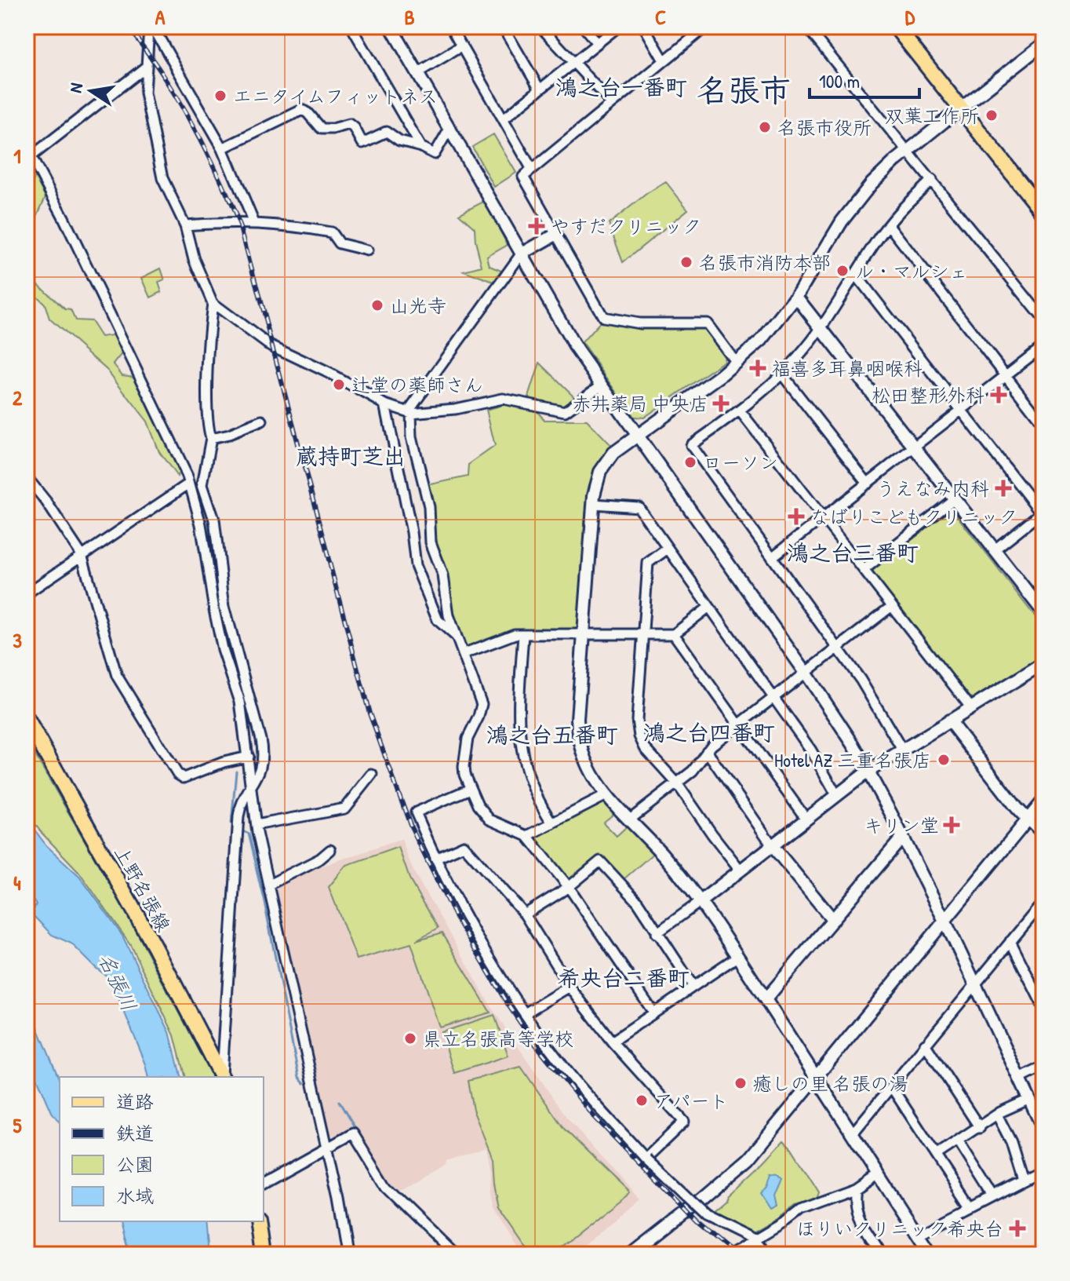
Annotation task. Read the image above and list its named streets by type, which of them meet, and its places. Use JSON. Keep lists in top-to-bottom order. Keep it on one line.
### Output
{"streets":{"main road":["上野名張線"]},"districts":["鴻之台一番町","名張市","蔵持町芝出","鴻之台三番町","鴻之台四番町","鴻之台五番町","希央台二番町"],"water":["名張川"],"places":{"other":["エニタイムフィットネス","双葉工作所","名張市役所","名張市消防本部","ル・マルシェ","山光寺","辻堂の薬師さん","ローソン","Hotel AZ 三重名張店","県立名張高等学校","癒しの里 名張の湯","アパート"],"health":["やすだクリニック","福喜多耳鼻咽喉科","松田整形外科","赤井薬局 中央店","うえなみ内科","なばりこどもクリニック","キリン堂","ほりいクリニック希央台"]},"legend":["道路","鉄道","公園","水域"],"scale_bar":"100 m","north":"left","grid":{"columns":["A","B","C","D"],"rows":["1","2","3","4","5"]}}
